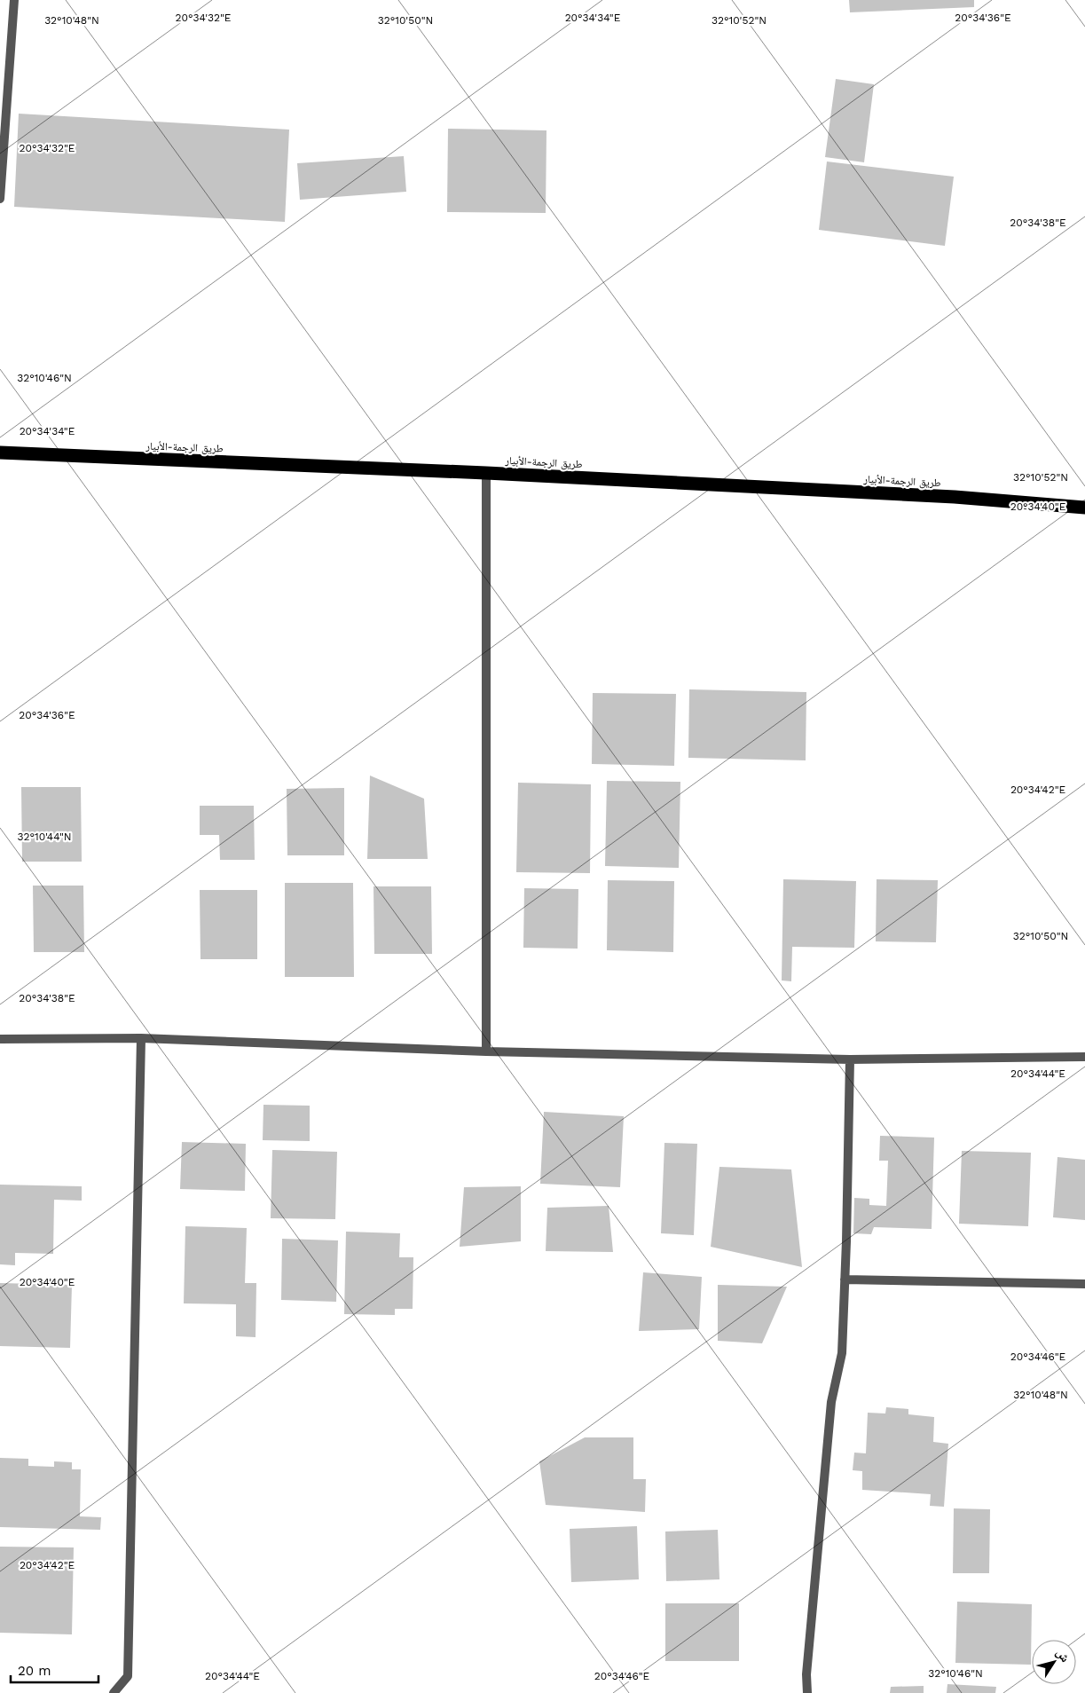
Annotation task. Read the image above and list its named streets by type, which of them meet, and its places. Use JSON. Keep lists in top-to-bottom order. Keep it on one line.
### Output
{"streets":{"highway":["طريق الرجمة-الأبيار"]},"scale_bar":"20 m","north":"top right","coordinates":["20°34'36\"E","20°34'34\"E","20°34'32\"E","32°10'48\"N","32°10'50\"N","32°10'52\"N","20°34'38\"E","32°10'46\"N","20°34'40\"E","20°34'42\"E","32°10'44\"N","20°34'44\"E","20°34'46\"E"]}
